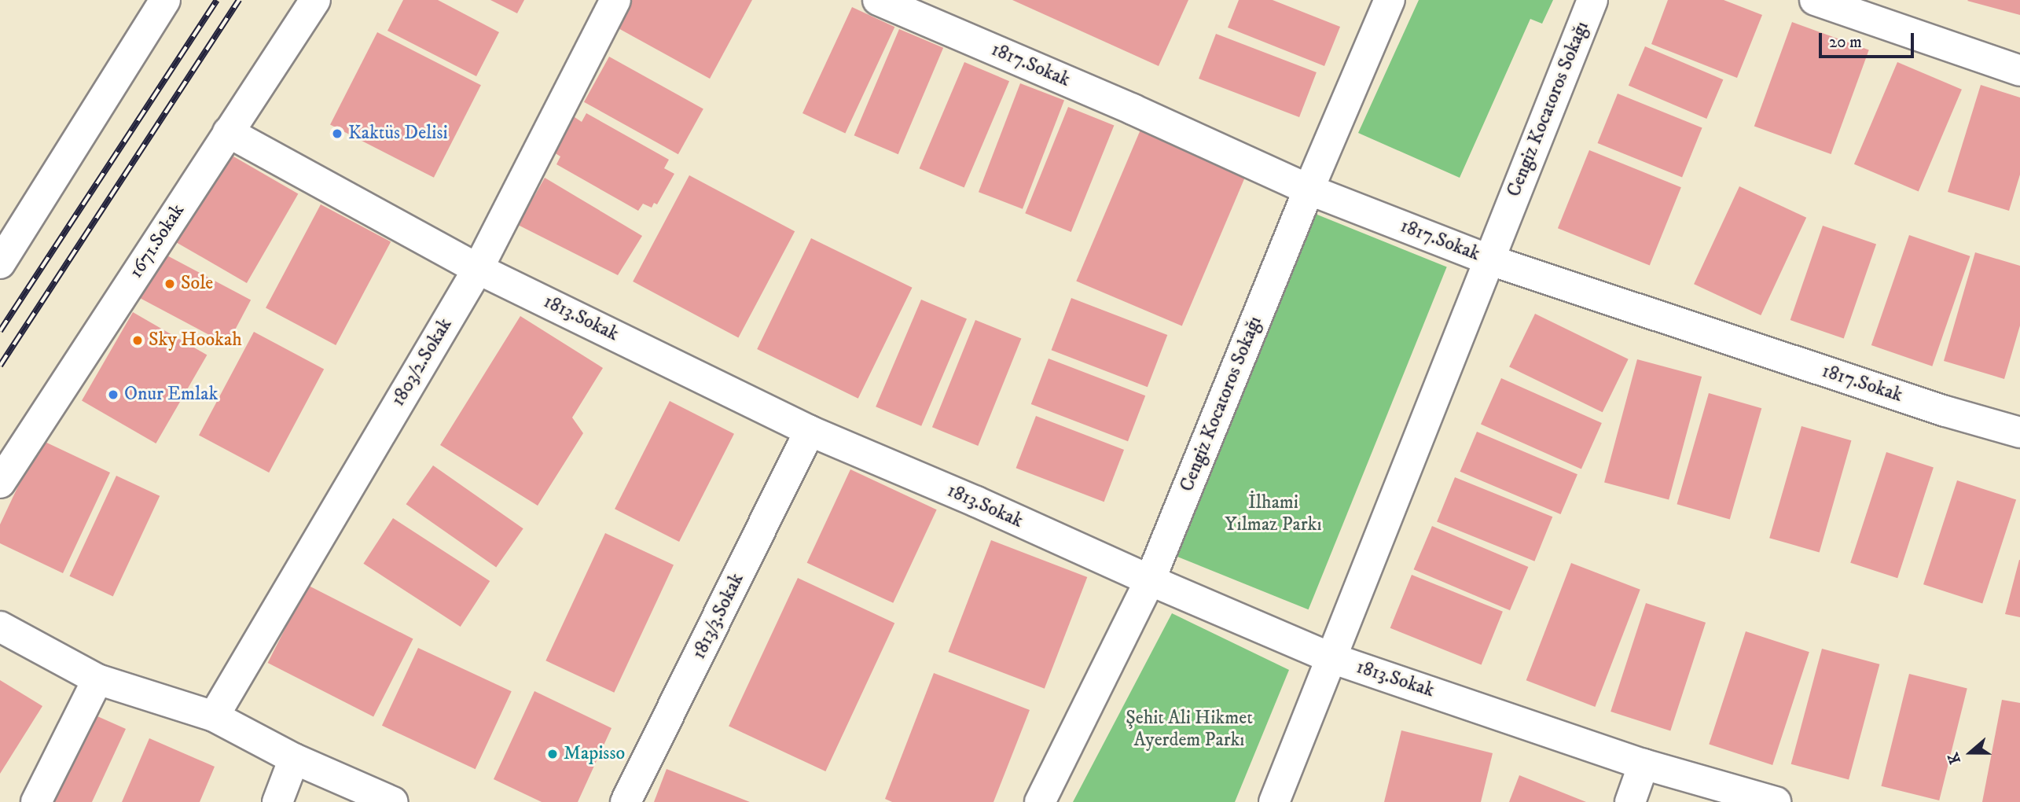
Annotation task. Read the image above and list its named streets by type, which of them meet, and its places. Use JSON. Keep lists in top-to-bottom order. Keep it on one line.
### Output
{"streets":{"street":["1817.Sokak","Cengiz Kocatoros Sokağı","1671.Sokak","1813.Sokak","1803/2.Sokak","1813/3.Sokak"]},"crossings":[["1817.Sokak","Cengiz Kocatoros Sokağı"],["Cengiz Kocatoros Sokağı","1813.Sokak"],["1671.Sokak","1813.Sokak"],["1813.Sokak","1803/2.Sokak"],["1813.Sokak","1813/3.Sokak"]],"parks":["İlhami Yılmaz Parkı","Şehit Ali Hikmet Ayerdem Parkı"],"places":["Kaktüs Delisi","Sole","Sky Hookah","Onur Emlak","Mapisso"],"scale_bar":"20 m","north":"left"}
